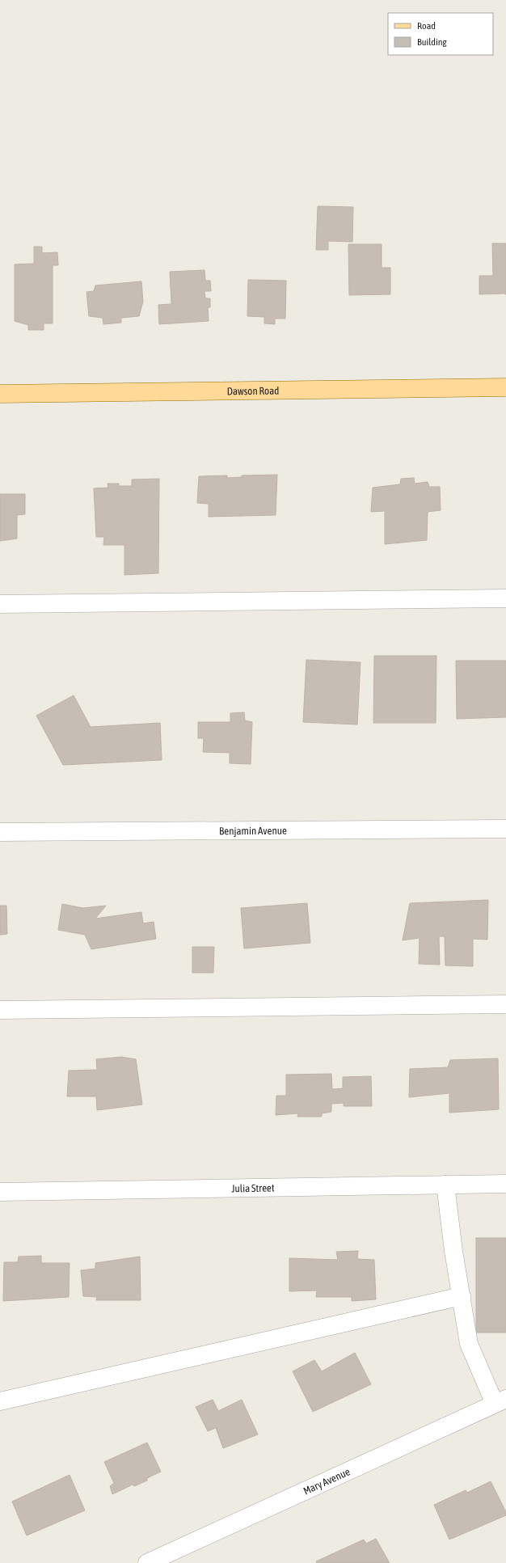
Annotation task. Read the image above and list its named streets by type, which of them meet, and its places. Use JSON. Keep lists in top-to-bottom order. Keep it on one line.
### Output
{"streets":{"main road":["Dawson Road"],"street":["Benjamin Avenue","Julia Street","Mary Avenue"]},"legend":["Road","Building"]}
